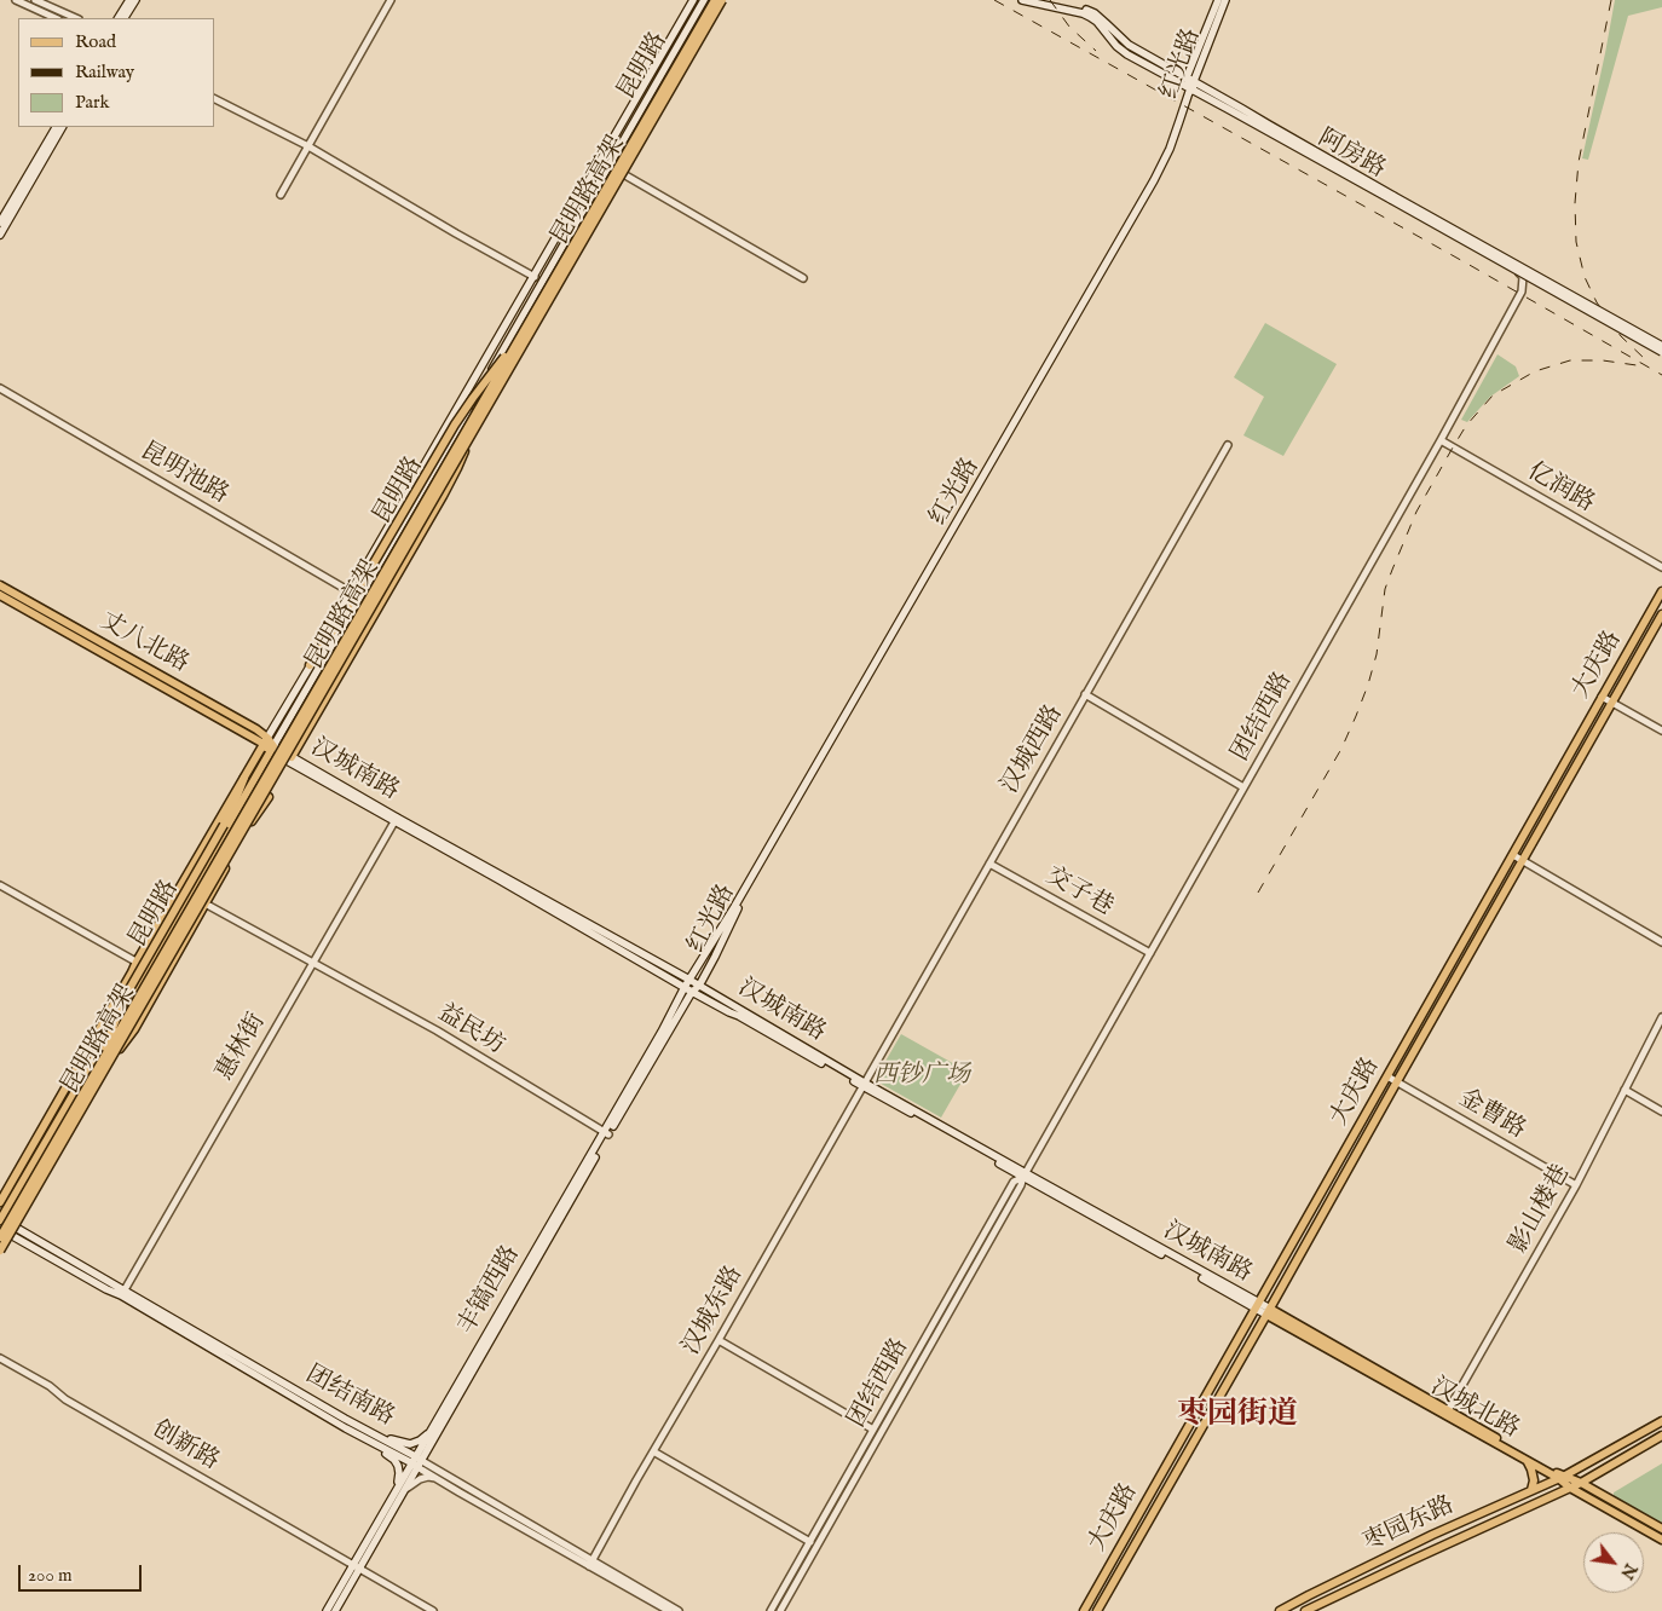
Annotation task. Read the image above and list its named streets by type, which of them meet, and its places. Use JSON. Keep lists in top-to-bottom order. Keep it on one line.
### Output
{"streets":{"main road":["红光路","昆明路","阿房路","昆明路高架","丈八北路","大庆路","汉城南路","丰镐西路","团结南路","汉城北路","枣园东路"],"street":["昆明池路","亿润路","团结西路","汉城西路","交子巷","益民坊","惠林街","金曹路","影山楼巷","汉城东路","创新路"]},"crossings":[["红光路","阿房路"],["红光路","汉城南路"],["红光路","丰镐西路"],["昆明路","昆明池路"],["昆明路","丈八北路"],["昆明路","汉城南路"],["昆明路","团结南路"],["亿润路","团结西路"],["大庆路","汉城南路"],["大庆路","金曹路"],["大庆路","汉城北路"],["团结西路","汉城南路"],["团结西路","交子巷"],["汉城西路","交子巷"],["汉城西路","汉城东路"],["汉城南路","惠林街"],["汉城南路","丰镐西路"],["汉城南路","汉城东路"],["汉城南路","汉城北路"],["益民坊","惠林街"],["益民坊","丰镐西路"],["惠林街","团结南路"],["金曹路","影山楼巷"],["影山楼巷","汉城北路"],["丰镐西路","团结南路"],["丰镐西路","创新路"],["汉城东路","团结南路"],["汉城北路","枣园东路"]],"districts":["枣园街道"],"parks":["西钞广场"],"legend":["Road","Railway","Park"],"scale_bar":"200 m","north":"bottom right"}
